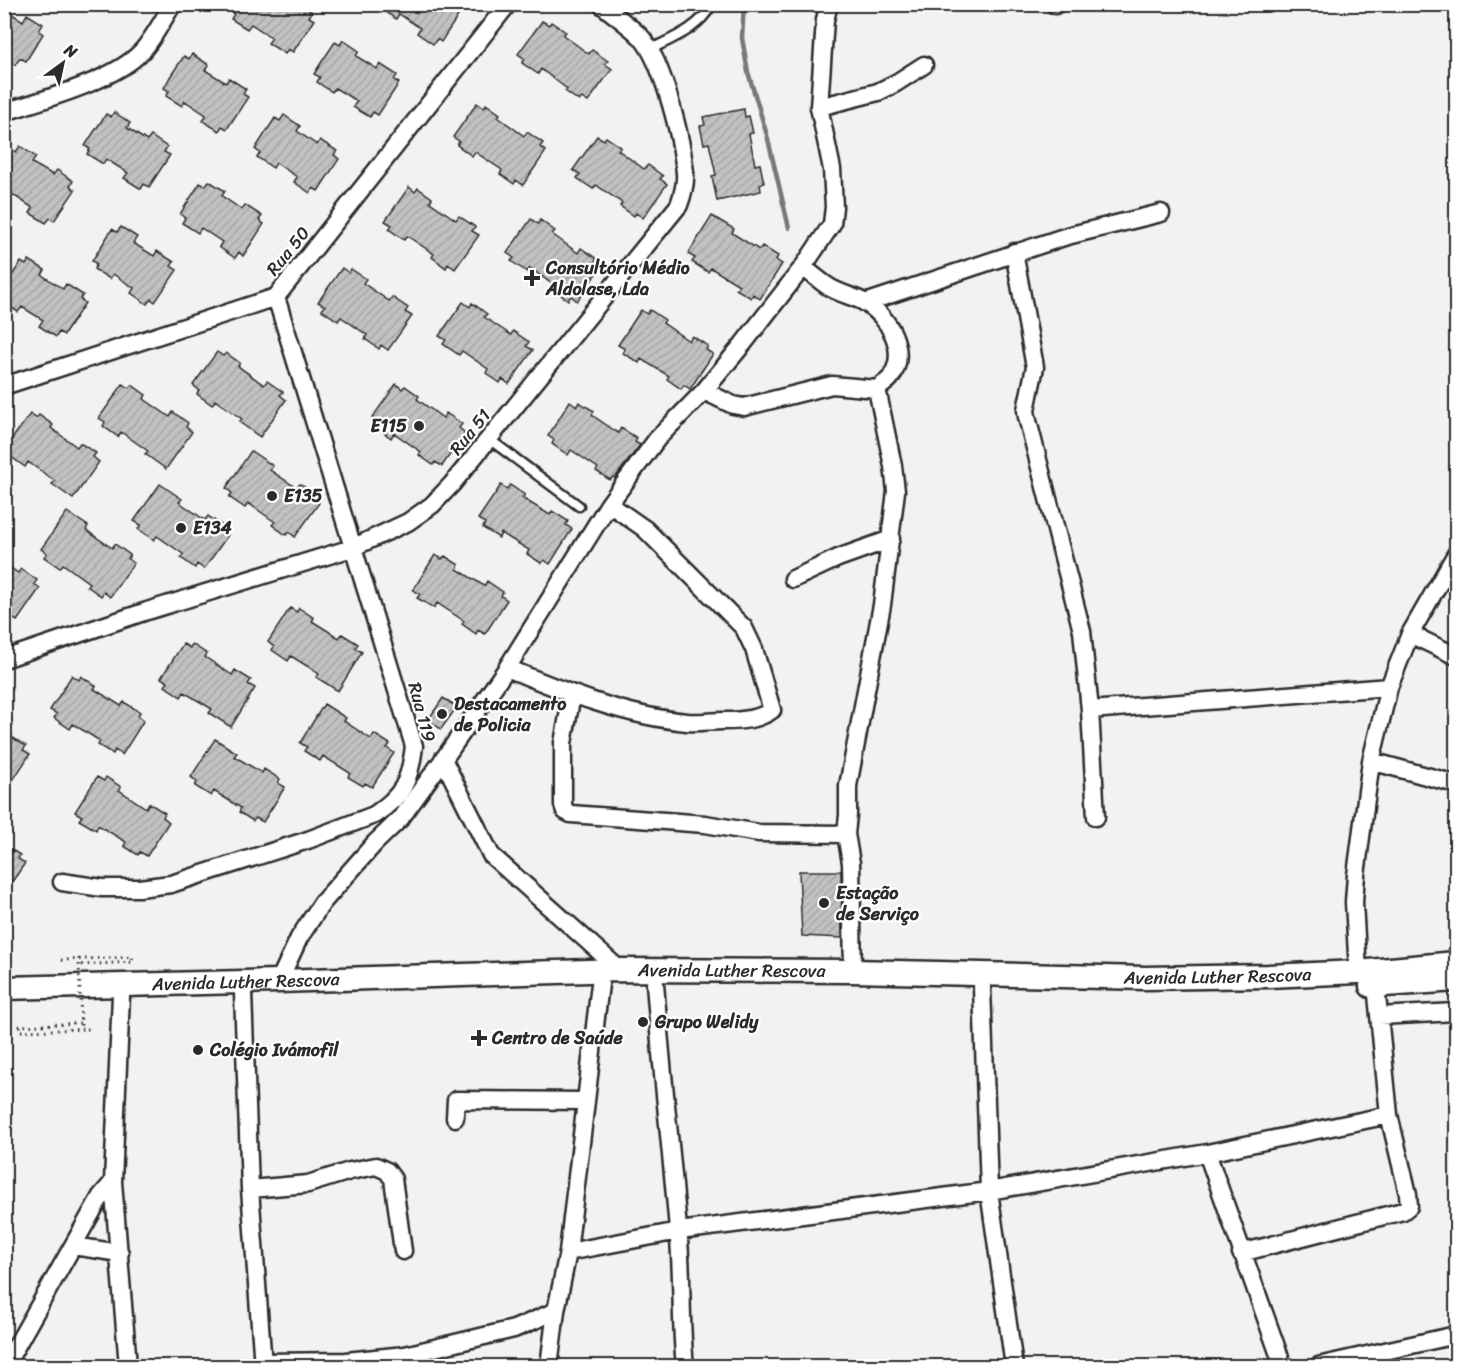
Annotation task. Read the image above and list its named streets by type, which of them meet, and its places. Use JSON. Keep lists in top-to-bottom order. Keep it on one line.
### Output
{"streets":{"main road":["Avenida Luther Rescova"],"street":["Rua 50","Rua 51","Rua 119"]},"crossings":[["Rua 50","Rua 119"],["Rua 51","Rua 119"]],"places":{"health":["Consultório Médio Aldolase, Lda","Centro de Saúde"],"other":["E115","E135","E134","Destacamento de Policia","Estação de Serviço","Grupo Welidy","Colégio Ivámofil"]},"north":"top right"}
